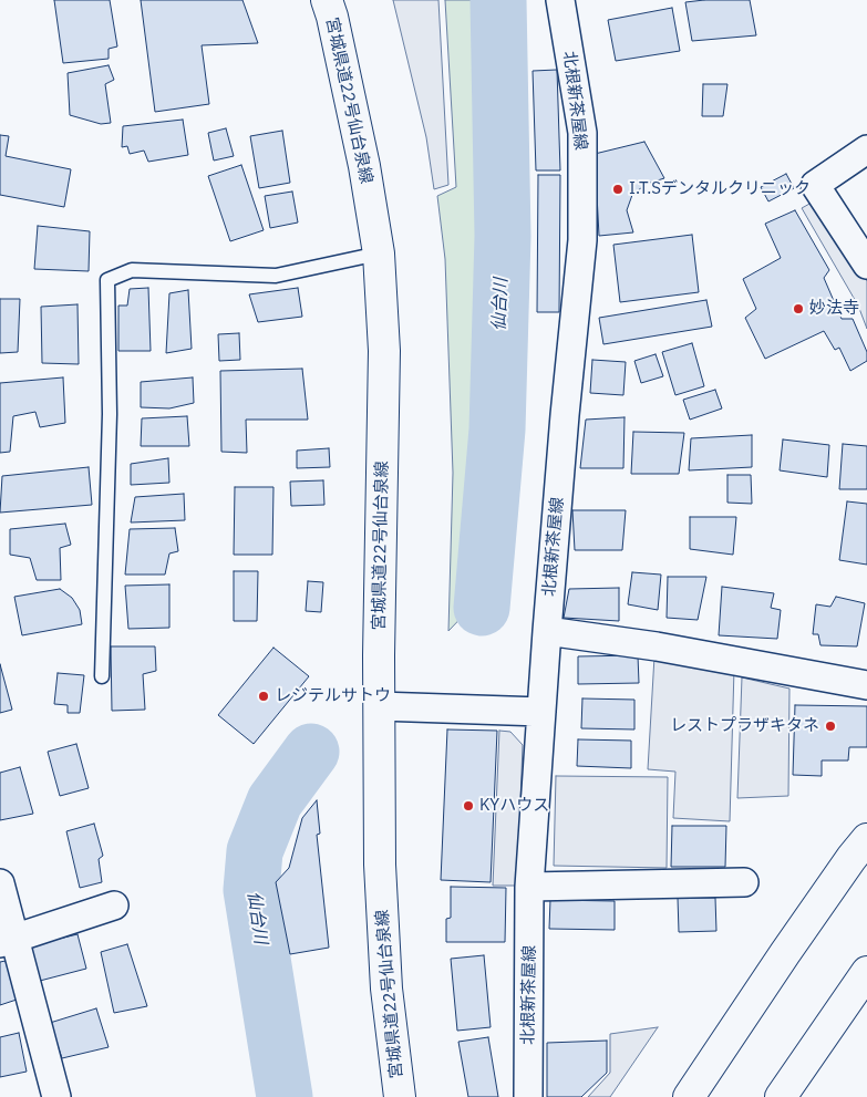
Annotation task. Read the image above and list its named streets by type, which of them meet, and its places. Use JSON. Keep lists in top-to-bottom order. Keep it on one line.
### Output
{"streets":{"main road":["宮城県道22号仙台泉線"],"street":["北根新茶屋線"]},"water":["仙台川"],"places":["I.T.Sデンタルクリニック","妙法寺","レジテルサトウ","レストプラザキタネ","KYハウス"]}
